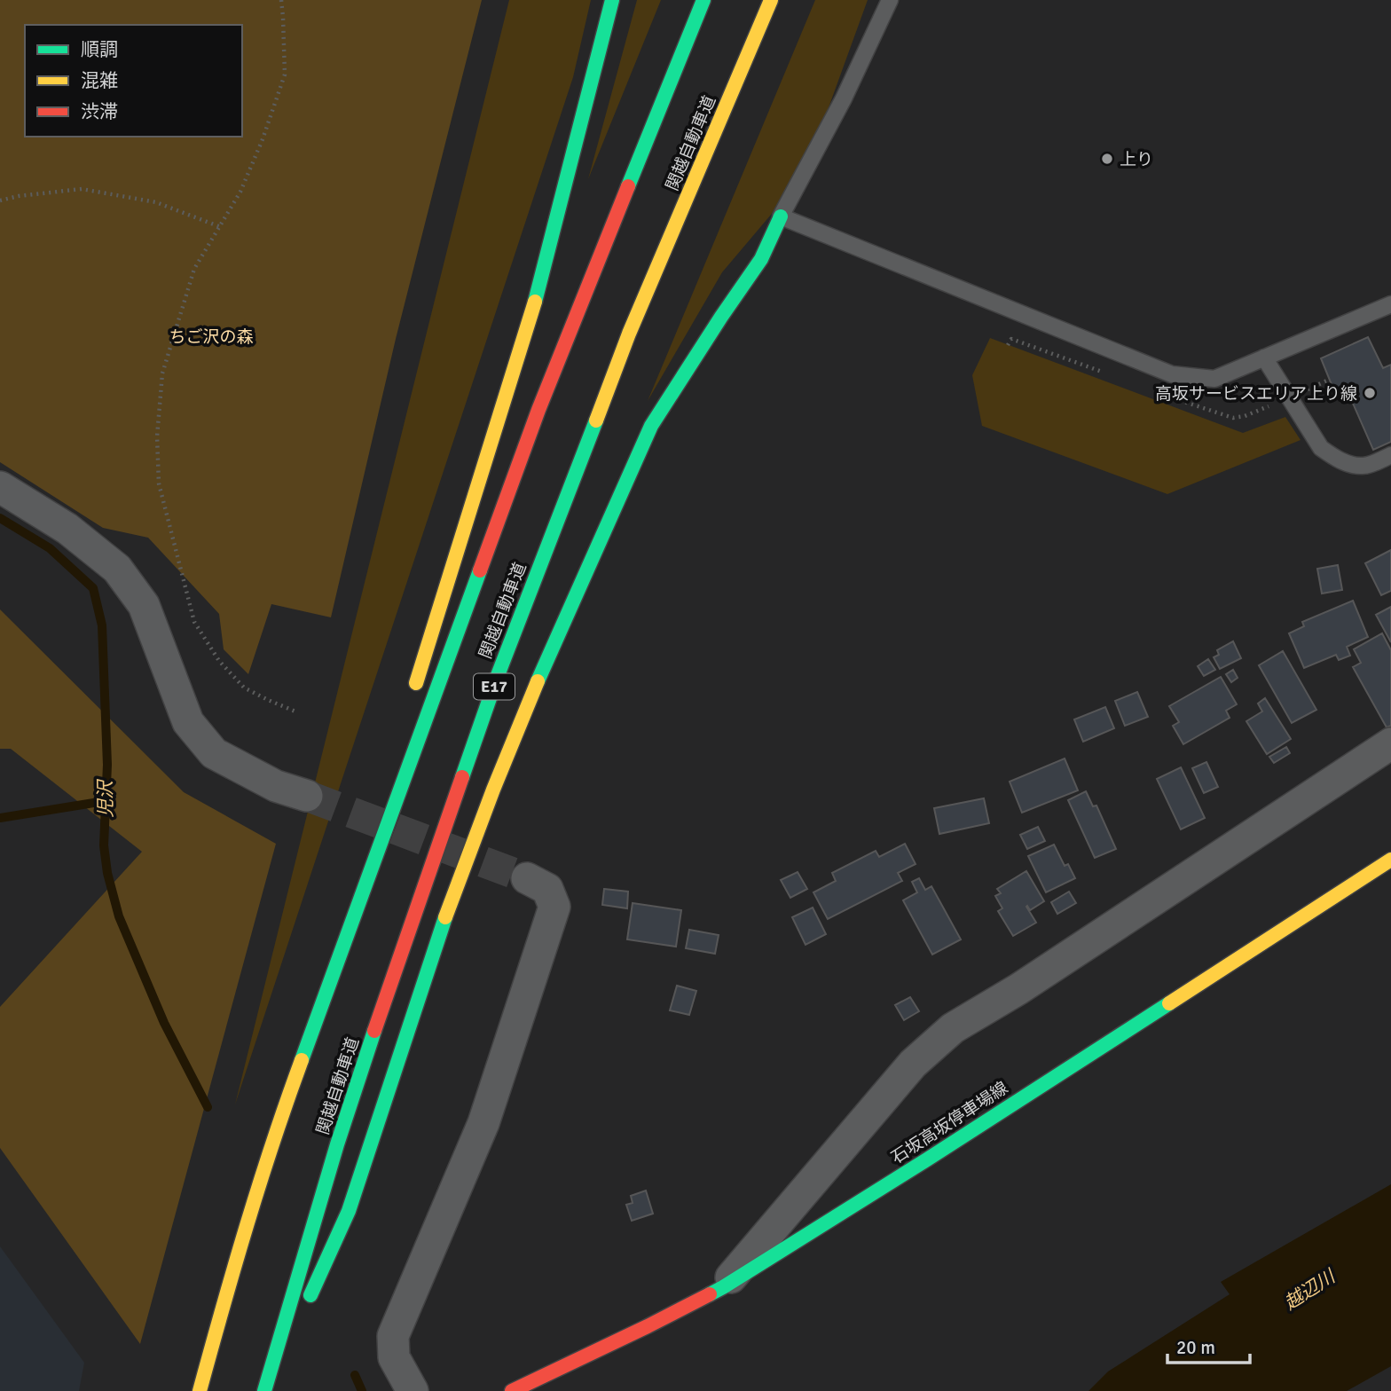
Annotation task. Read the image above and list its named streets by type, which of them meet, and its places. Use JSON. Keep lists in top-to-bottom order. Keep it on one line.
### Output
{"streets":{"main road":["関越自動車道","E17","石坂高坂停車場線"]},"water":["児沢","越辺川"],"parks":["ちご沢の森"],"places":["上り","高坂サービスエリア上り線"],"legend":["順調","混雑","渋滞"],"scale_bar":"20 m"}
